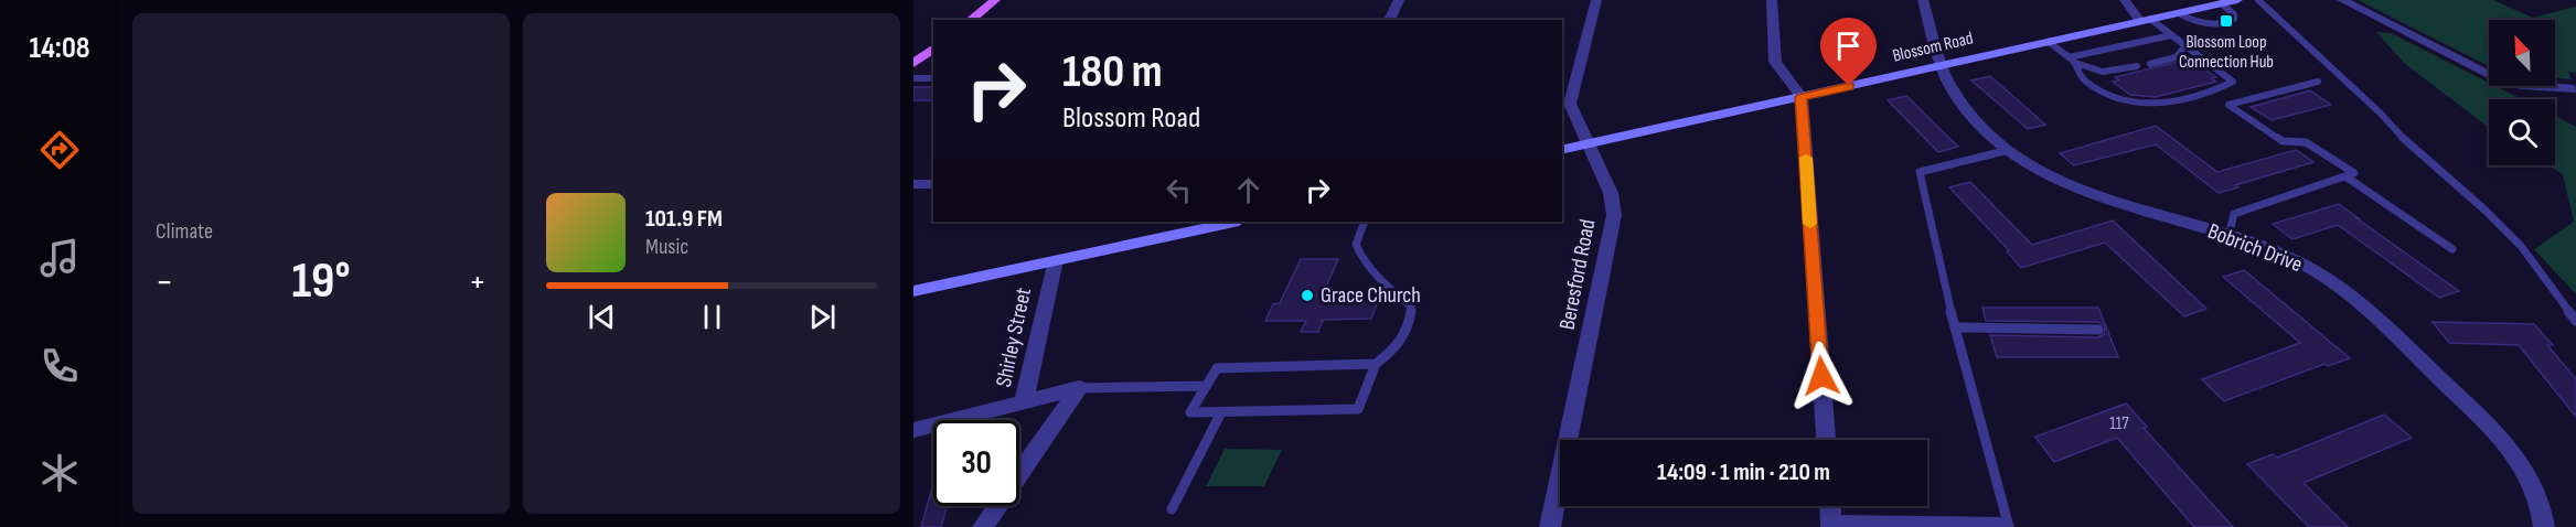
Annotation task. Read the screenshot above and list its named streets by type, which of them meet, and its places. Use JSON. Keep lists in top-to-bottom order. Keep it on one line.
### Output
{"streets":{"street":["Blossom Road","Bobrich Drive","Beresford Road","Shirley Street"]},"crossings":[["Blossom Road","Bobrich Drive"],["Blossom Road","Beresford Road"]],"places":{"transit":["Blossom Loop Connection Hub"],"other":["Grace Church"]},"house_numbers":["117"],"north":"top left","page":{"tabs":"14:08","tile":"Climate","turn":["180 m","Blossom Road"],"song":["101.9 FM","Music"],"heat":["−","19°","+"],"limit":"30","trip":"14:09 · 1 min · 210 m"}}
